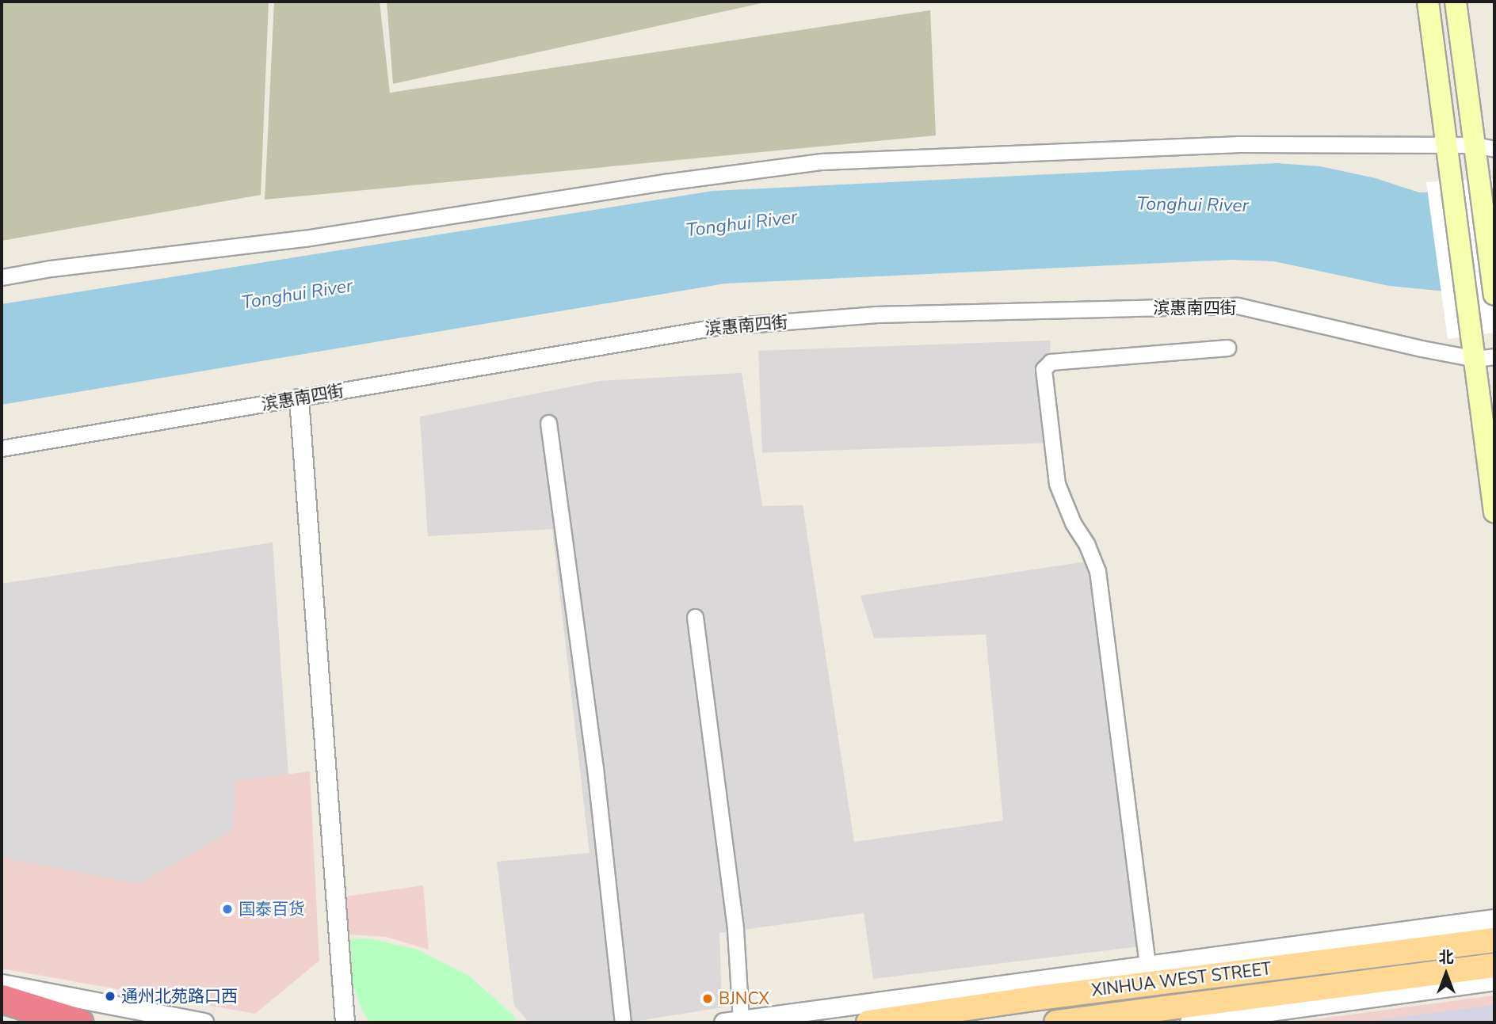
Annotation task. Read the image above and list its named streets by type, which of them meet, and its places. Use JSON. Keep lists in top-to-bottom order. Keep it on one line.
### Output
{"streets":{"main road":["XINHUA WEST STREET"],"street":["滨惠南四街"]},"water":["Tonghui River"],"places":["国泰百货","通州北苑路口西","BJNCX"],"north":"top"}
